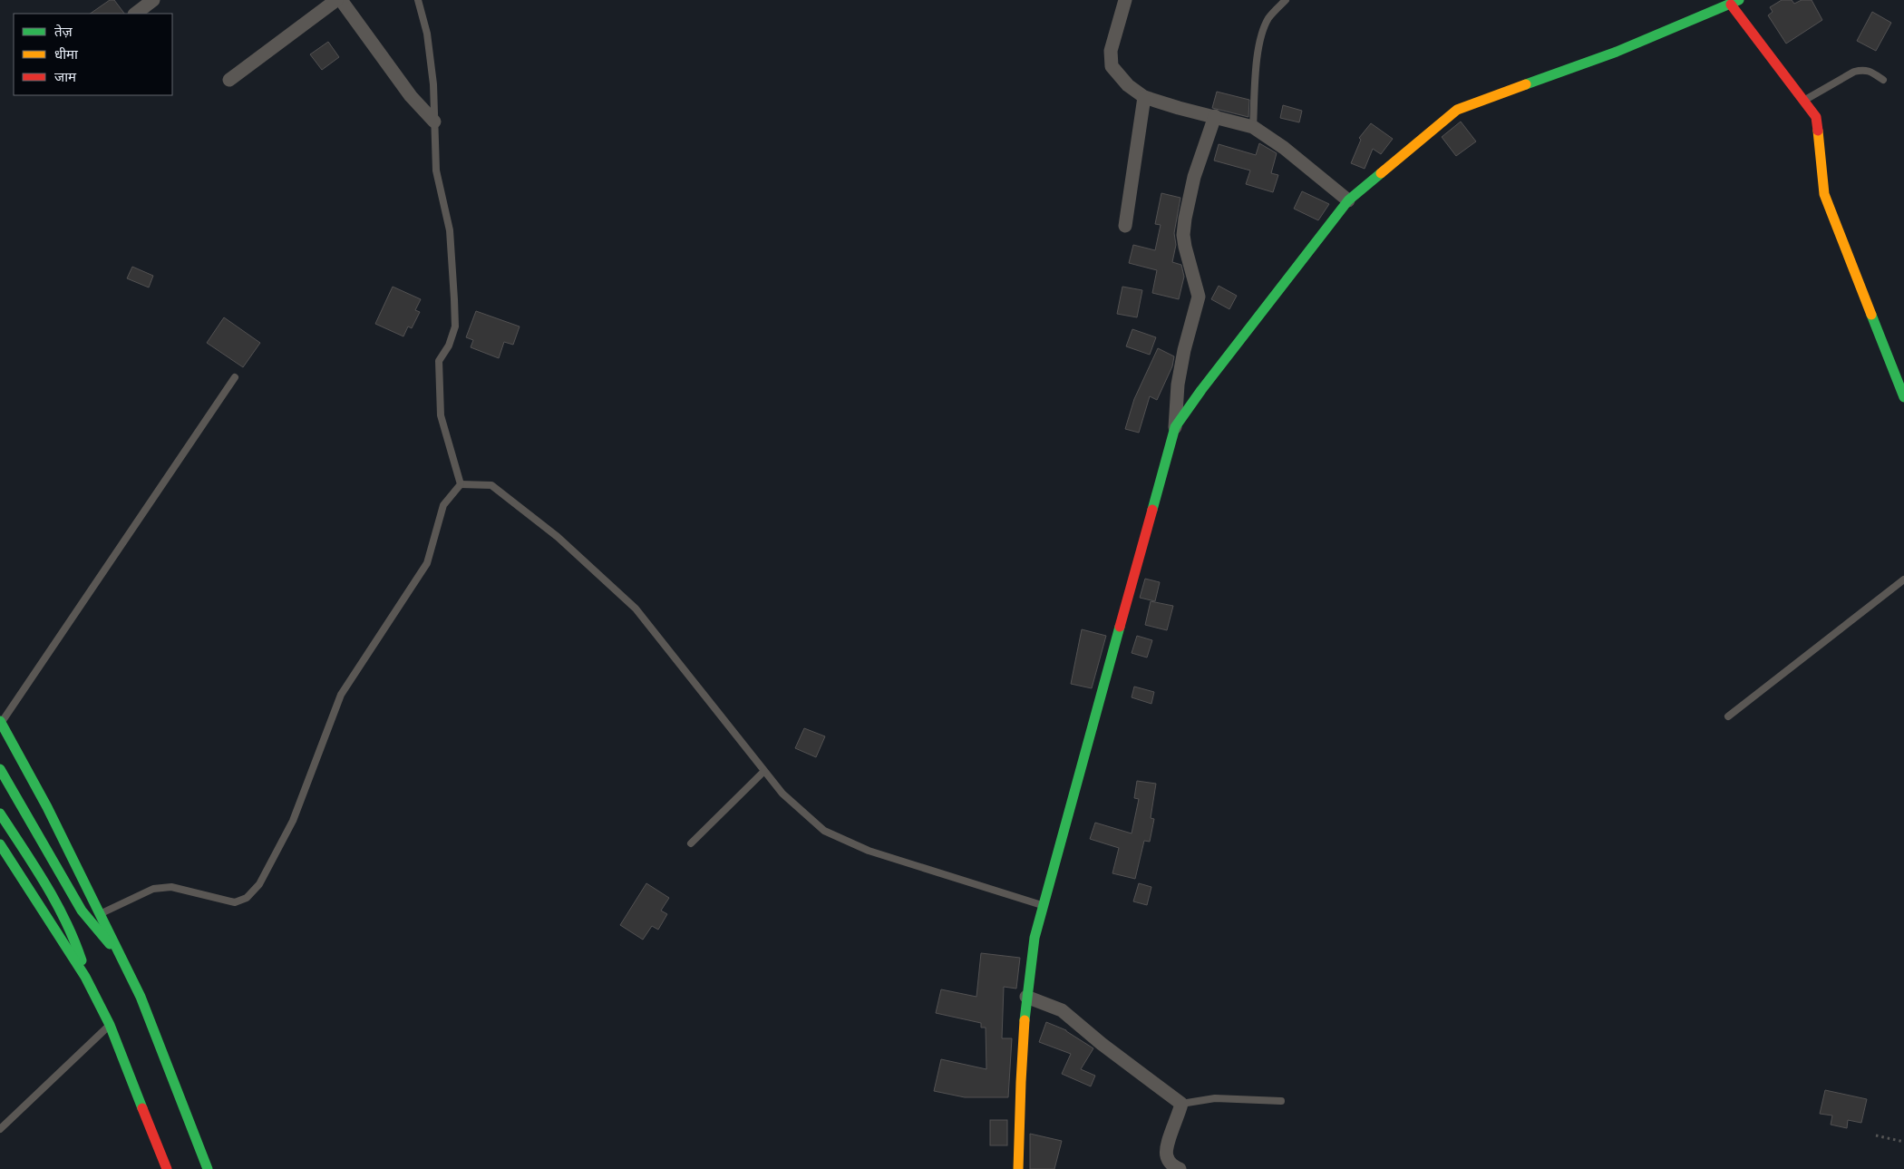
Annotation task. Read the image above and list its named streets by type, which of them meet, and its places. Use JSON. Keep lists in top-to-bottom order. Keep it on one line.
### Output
{"legend":["तेज़","धीमा","जाम"]}
